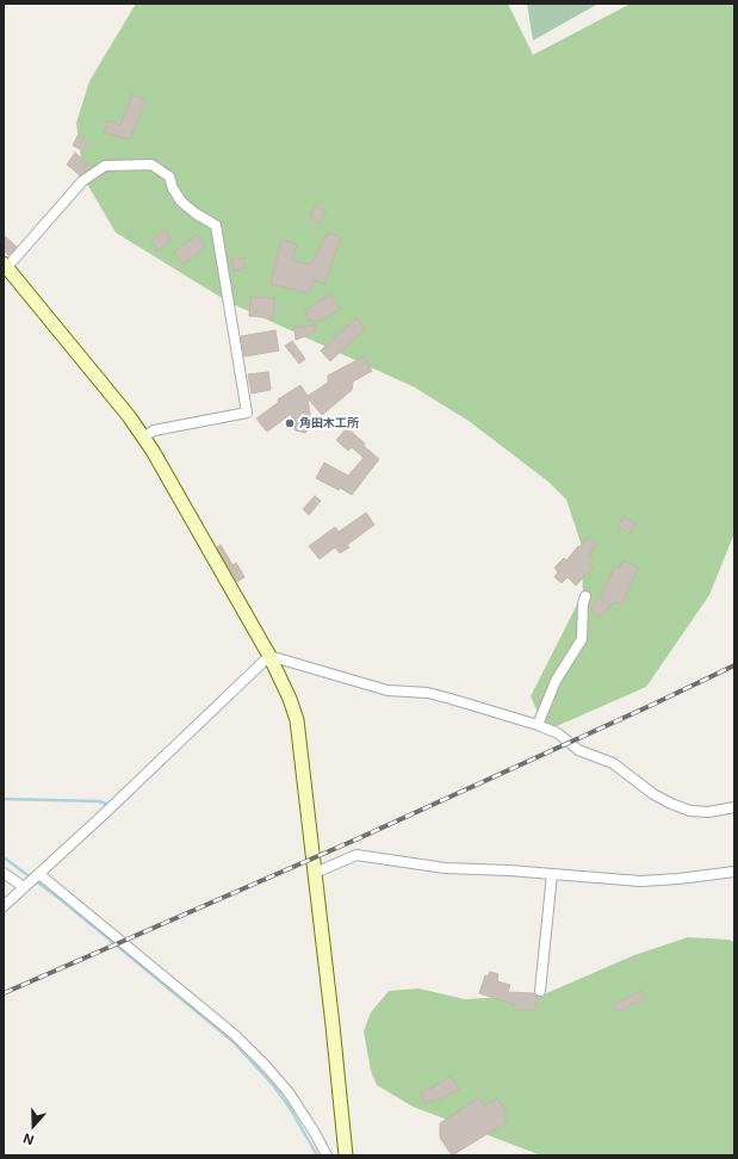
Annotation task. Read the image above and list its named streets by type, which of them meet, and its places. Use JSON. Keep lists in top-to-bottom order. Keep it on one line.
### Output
{"places":["角田木工所"],"north":"bottom"}
